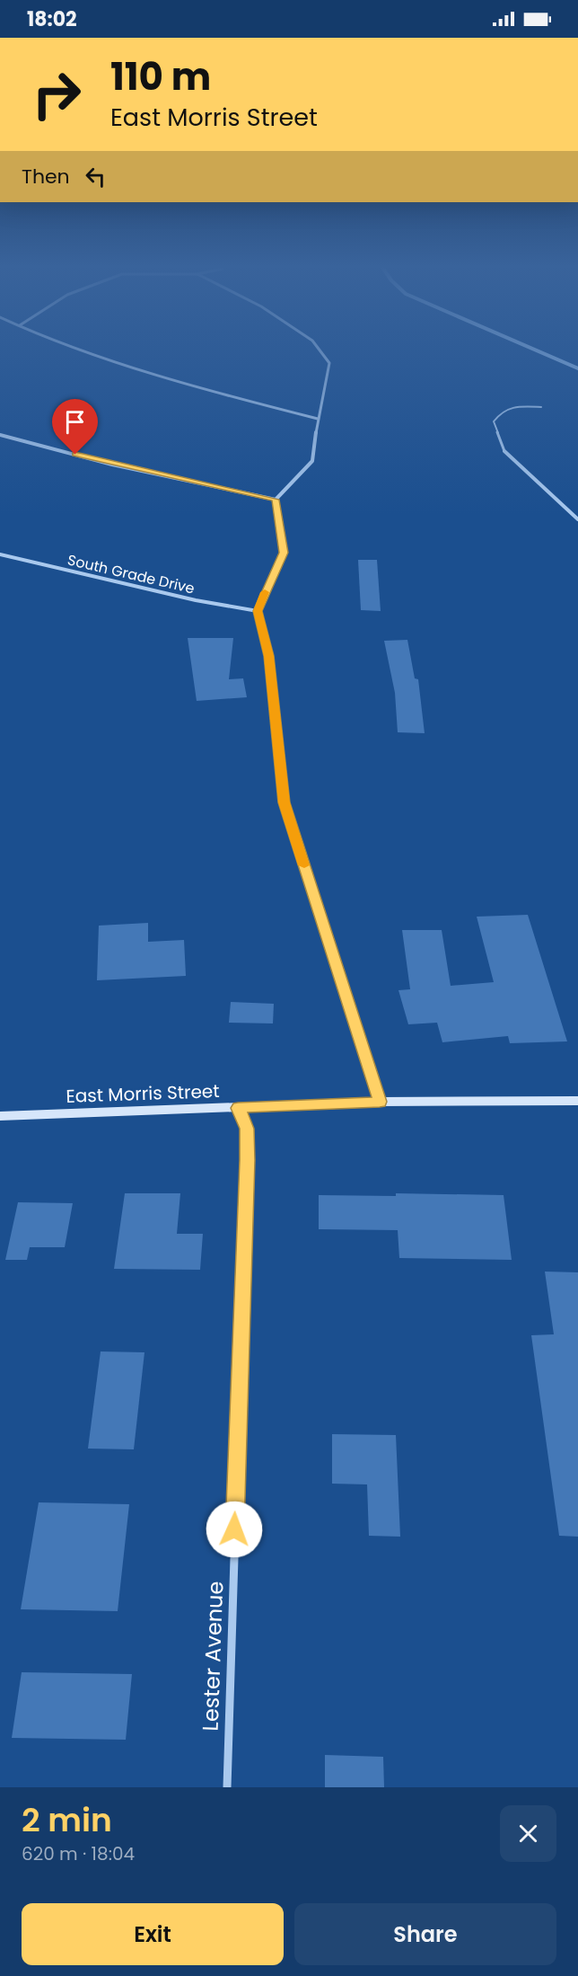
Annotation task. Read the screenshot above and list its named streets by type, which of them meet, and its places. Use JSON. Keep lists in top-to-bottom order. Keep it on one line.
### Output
{"streets":{"main road":["East Morris Street"],"street":["South Grade Drive","Lester Avenue"]},"crossings":[["East Morris Street","Lester Avenue"]],"page":{"status":"18:02","turn":["110 m","East Morris Street"],"then":"Then","heading":["2 min","620 m · 18:04"],"buttons":["Exit","Share"]}}
